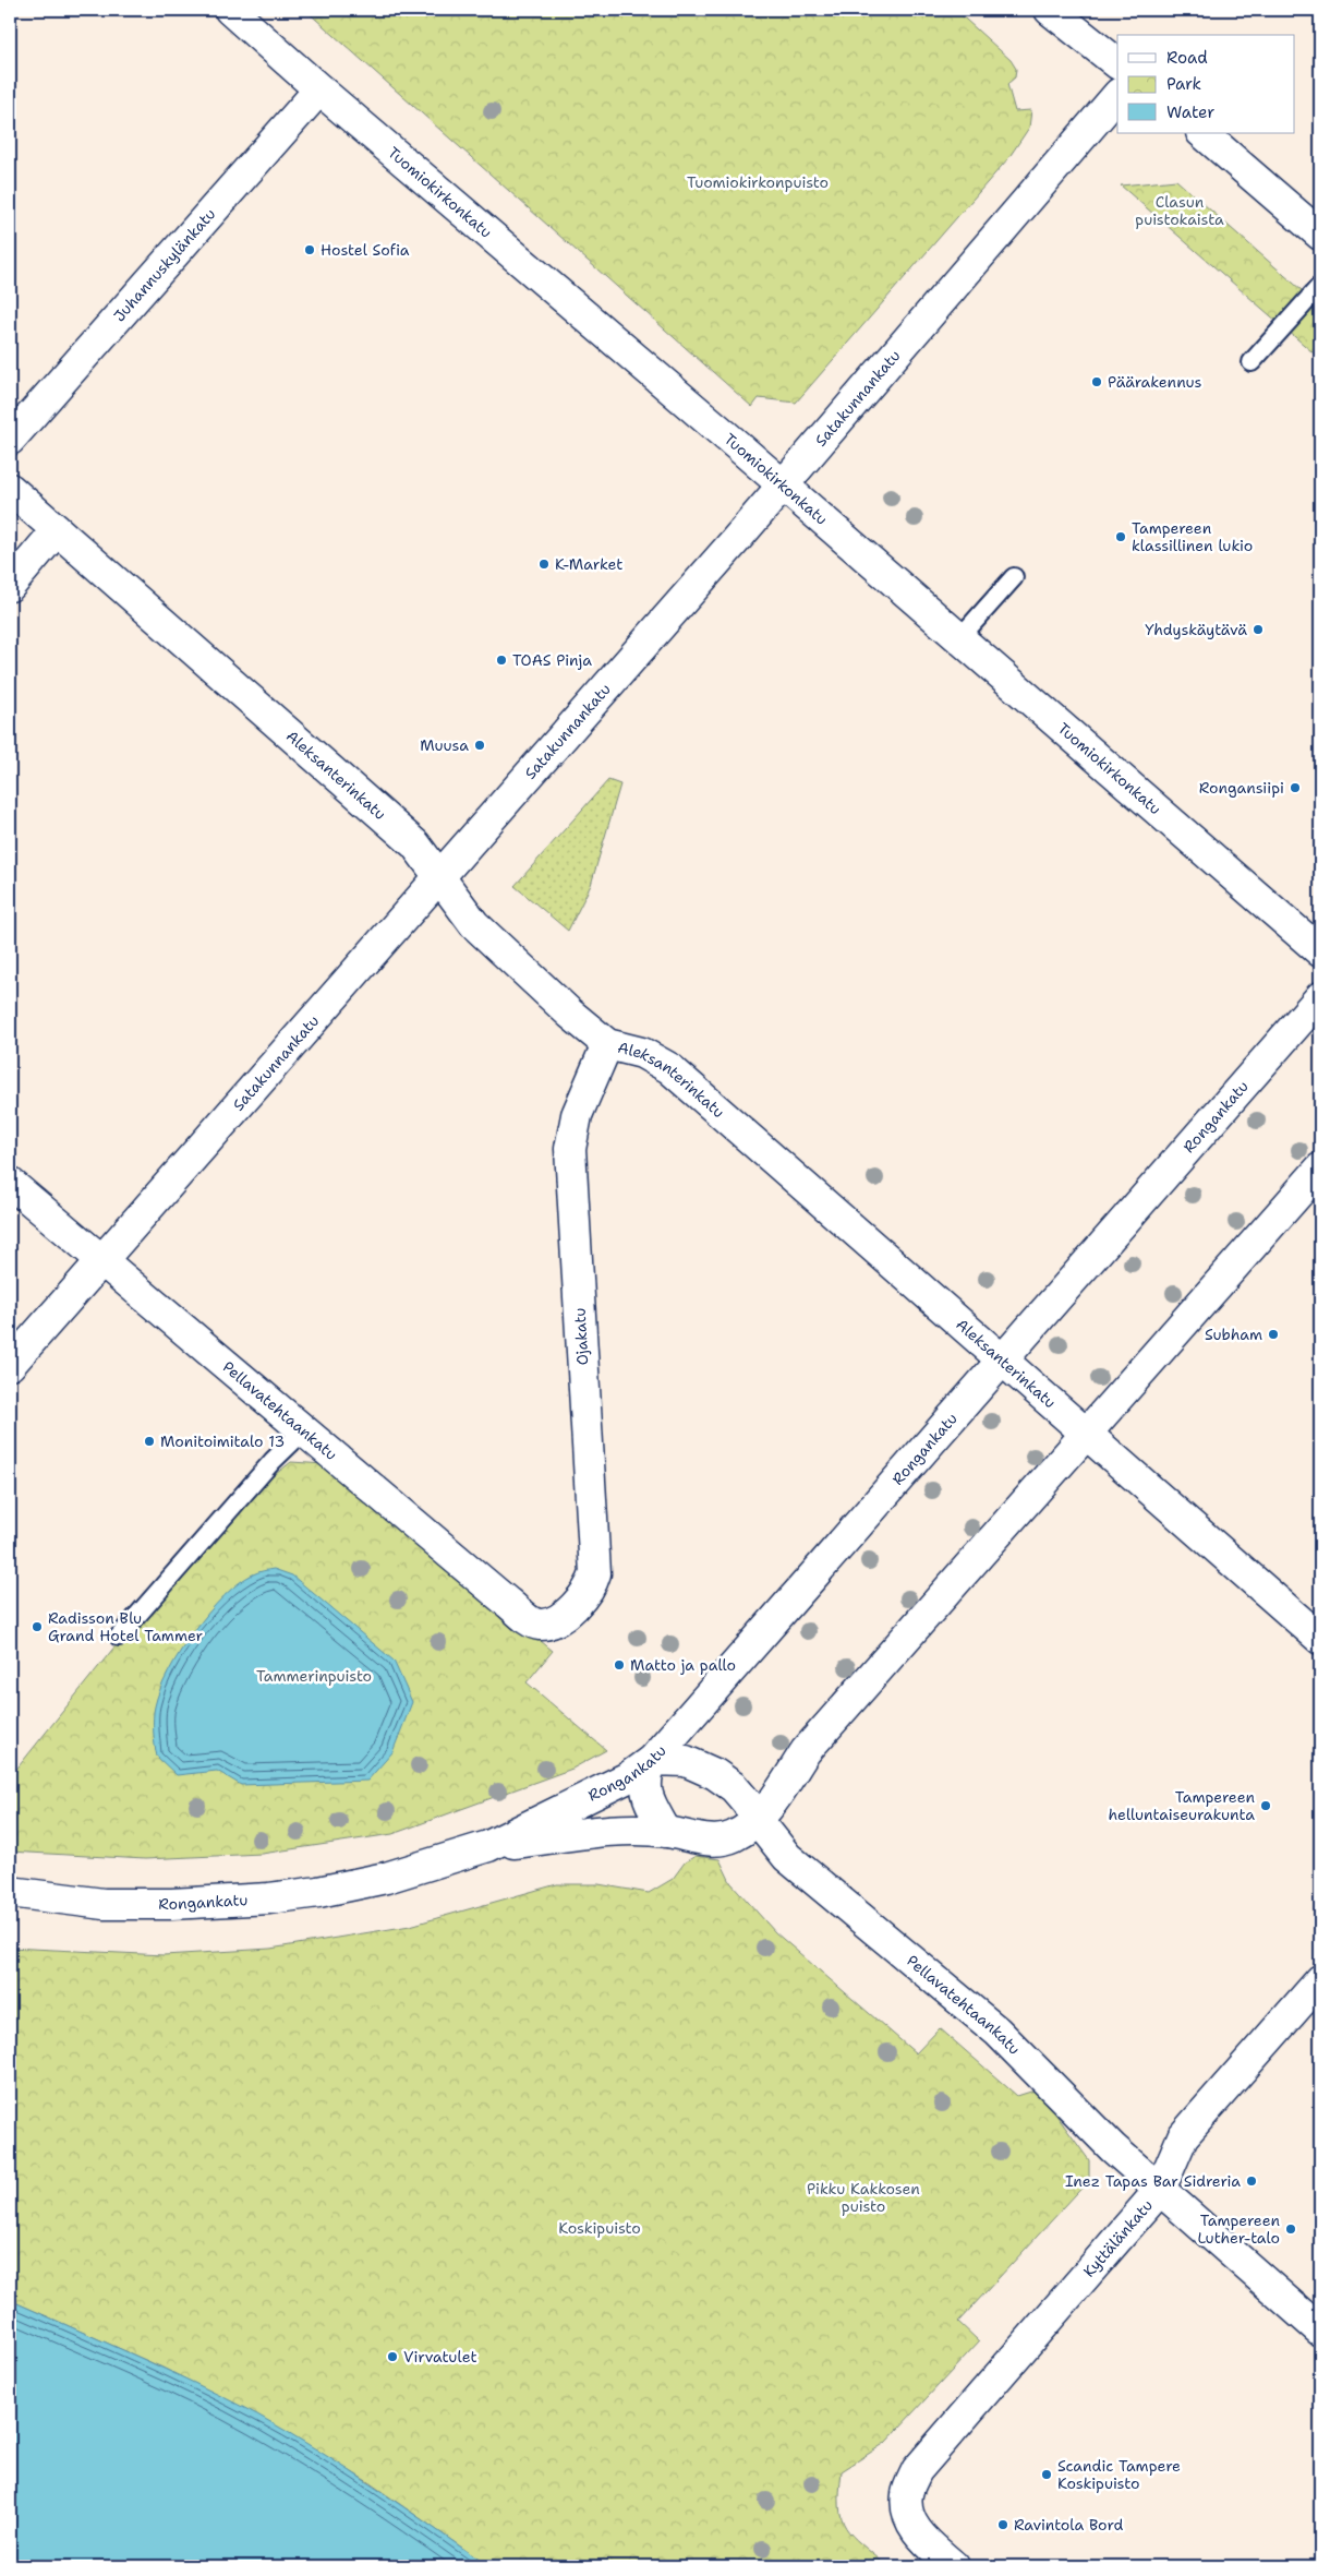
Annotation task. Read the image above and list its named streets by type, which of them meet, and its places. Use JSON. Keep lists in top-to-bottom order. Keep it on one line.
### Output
{"streets":{"street":["Tuomiokirkonkatu","Juhannuskylänkatu","Satakunnankatu","Aleksanterinkatu","Rongankatu","Ojakatu","Pellavatehtaankatu","Kyttälänkatu"]},"crossings":[["Tuomiokirkonkatu","Juhannuskylänkatu"],["Tuomiokirkonkatu","Satakunnankatu"],["Satakunnankatu","Aleksanterinkatu"],["Satakunnankatu","Pellavatehtaankatu"],["Aleksanterinkatu","Rongankatu"],["Aleksanterinkatu","Ojakatu"],["Rongankatu","Pellavatehtaankatu"],["Ojakatu","Pellavatehtaankatu"],["Pellavatehtaankatu","Kyttälänkatu"]],"parks":["Tuomiokirkonpuisto","Clasun puistokaista","Tammerinpuisto","Pikku Kakkosen puisto","Koskipuisto"],"places":["Hostel Sofia","Päärakennus","Tampereen klassillinen lukio","K-Market","Yhdyskäytävä","TOAS Pinja","Muusa","Rongansiipi","Subham","Monitoimitalo 13","Radisson Blu Grand Hotel Tammer","Matto ja pallo","Tampereen helluntaiseurakunta","Inez Tapas Bar Sidreria","Tampereen Luther-talo","Virvatulet","Scandic Tampere Koskipuisto","Ravintola Bord"],"legend":["Road","Park","Water"]}
